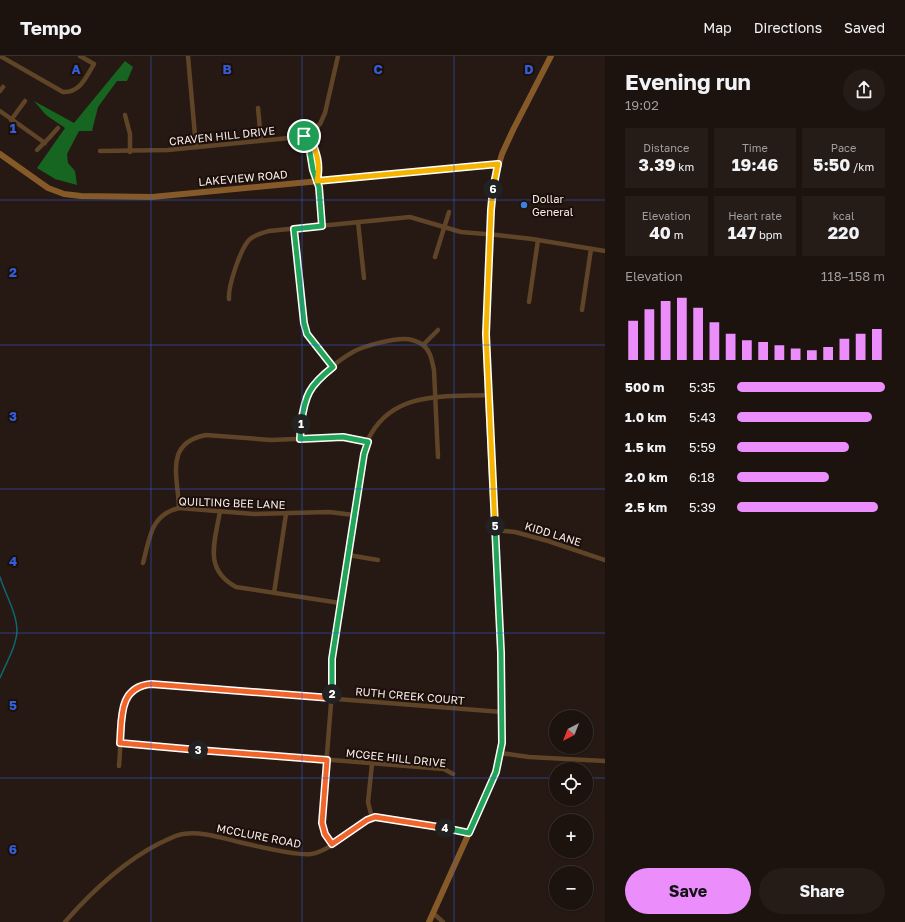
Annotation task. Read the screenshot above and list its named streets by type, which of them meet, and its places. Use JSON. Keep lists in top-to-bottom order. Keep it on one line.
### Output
{"streets":{"main road":["LAKEVIEW ROAD"],"street":["CRAVEN HILL DRIVE","QUILTING BEE LANE","KIDD LANE","RUTH CREEK COURT","MCGEE HILL DRIVE","MCCLURE ROAD"]},"crossings":[["RUTH CREEK COURT","MCGEE HILL DRIVE"]],"places":["Dollar General"],"north":"bottom left","page":{"header":"Tempo","nav":["Map","Directions","Saved"],"heading":["Evening run","19:02"],"stats":[["Distance","3.39 km"],["Time","19:46"],["Pace","5:50 /km"],["Elevation","40 m"],["Heart rate","147 bpm"],["kcal","220"]],"pins":["6","1","5","2","3","4"],"chart":["Elevation","118–158 m"],"list":[{"name":"500 m","note":"5:35"},{"name":"1.0 km","note":"5:43"},{"name":"1.5 km","note":"5:59"},{"name":"2.0 km","note":"6:18"},{"name":"2.5 km","note":"5:39"}],"map_buttons":["+","−"],"buttons":["Save","Share"]},"grid":{"columns":["A","B","C","D"],"rows":["1","2","3","4","5","6"]}}
